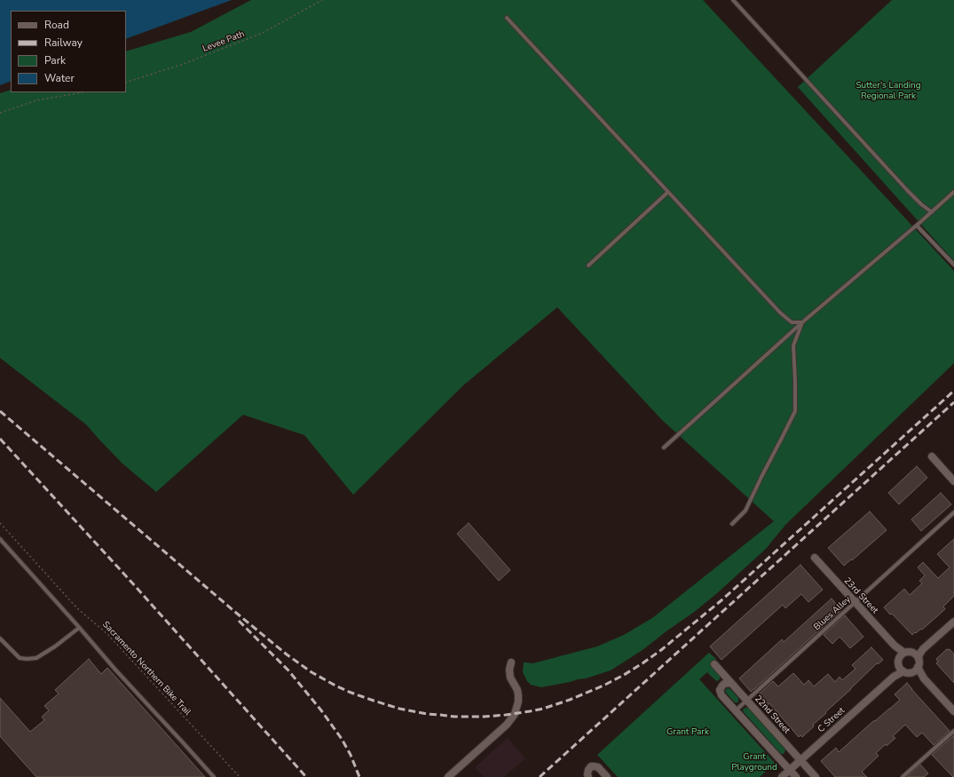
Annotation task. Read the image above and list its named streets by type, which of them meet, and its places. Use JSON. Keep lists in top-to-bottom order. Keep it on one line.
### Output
{"streets":{"street":["23rd Street","22nd Street","C Street"],"lane":["Blues Alley"],"path":["Levee Path","Sacramento Northern Bike Trail"]},"crossings":[["23rd Street","Blues Alley"],["23rd Street","C Street"],["Blues Alley","22nd Street"],["22nd Street","C Street"]],"parks":["Sutter's Landing Regional Park","Grant Park","Grant Playground"],"legend":["Road","Railway","Park","Water"]}
